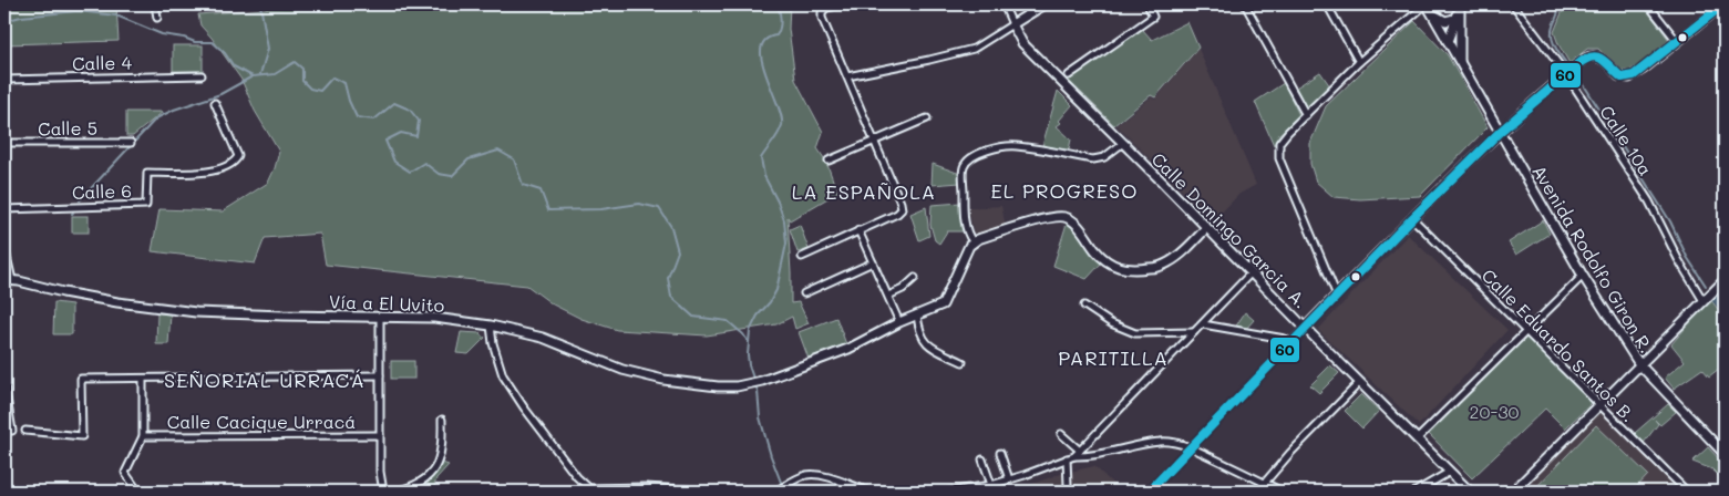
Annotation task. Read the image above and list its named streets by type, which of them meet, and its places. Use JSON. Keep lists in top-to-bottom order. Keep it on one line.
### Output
{"streets":{"street":["Calle 4","Calle 5","Calle 10a","Calle 6","Calle Domingo Garcia A.","Avenida Rodolfo Giron R.","Vía a El Uvito","Calle Eduardo Santos B.","Calle Cacique Urracá"]},"districts":["EL PROGRESO","LA ESPAÑOLA","PARITILLA","SEÑORIAL URRACÁ"],"parks":["20-30"],"lines":["transit line 60"]}
